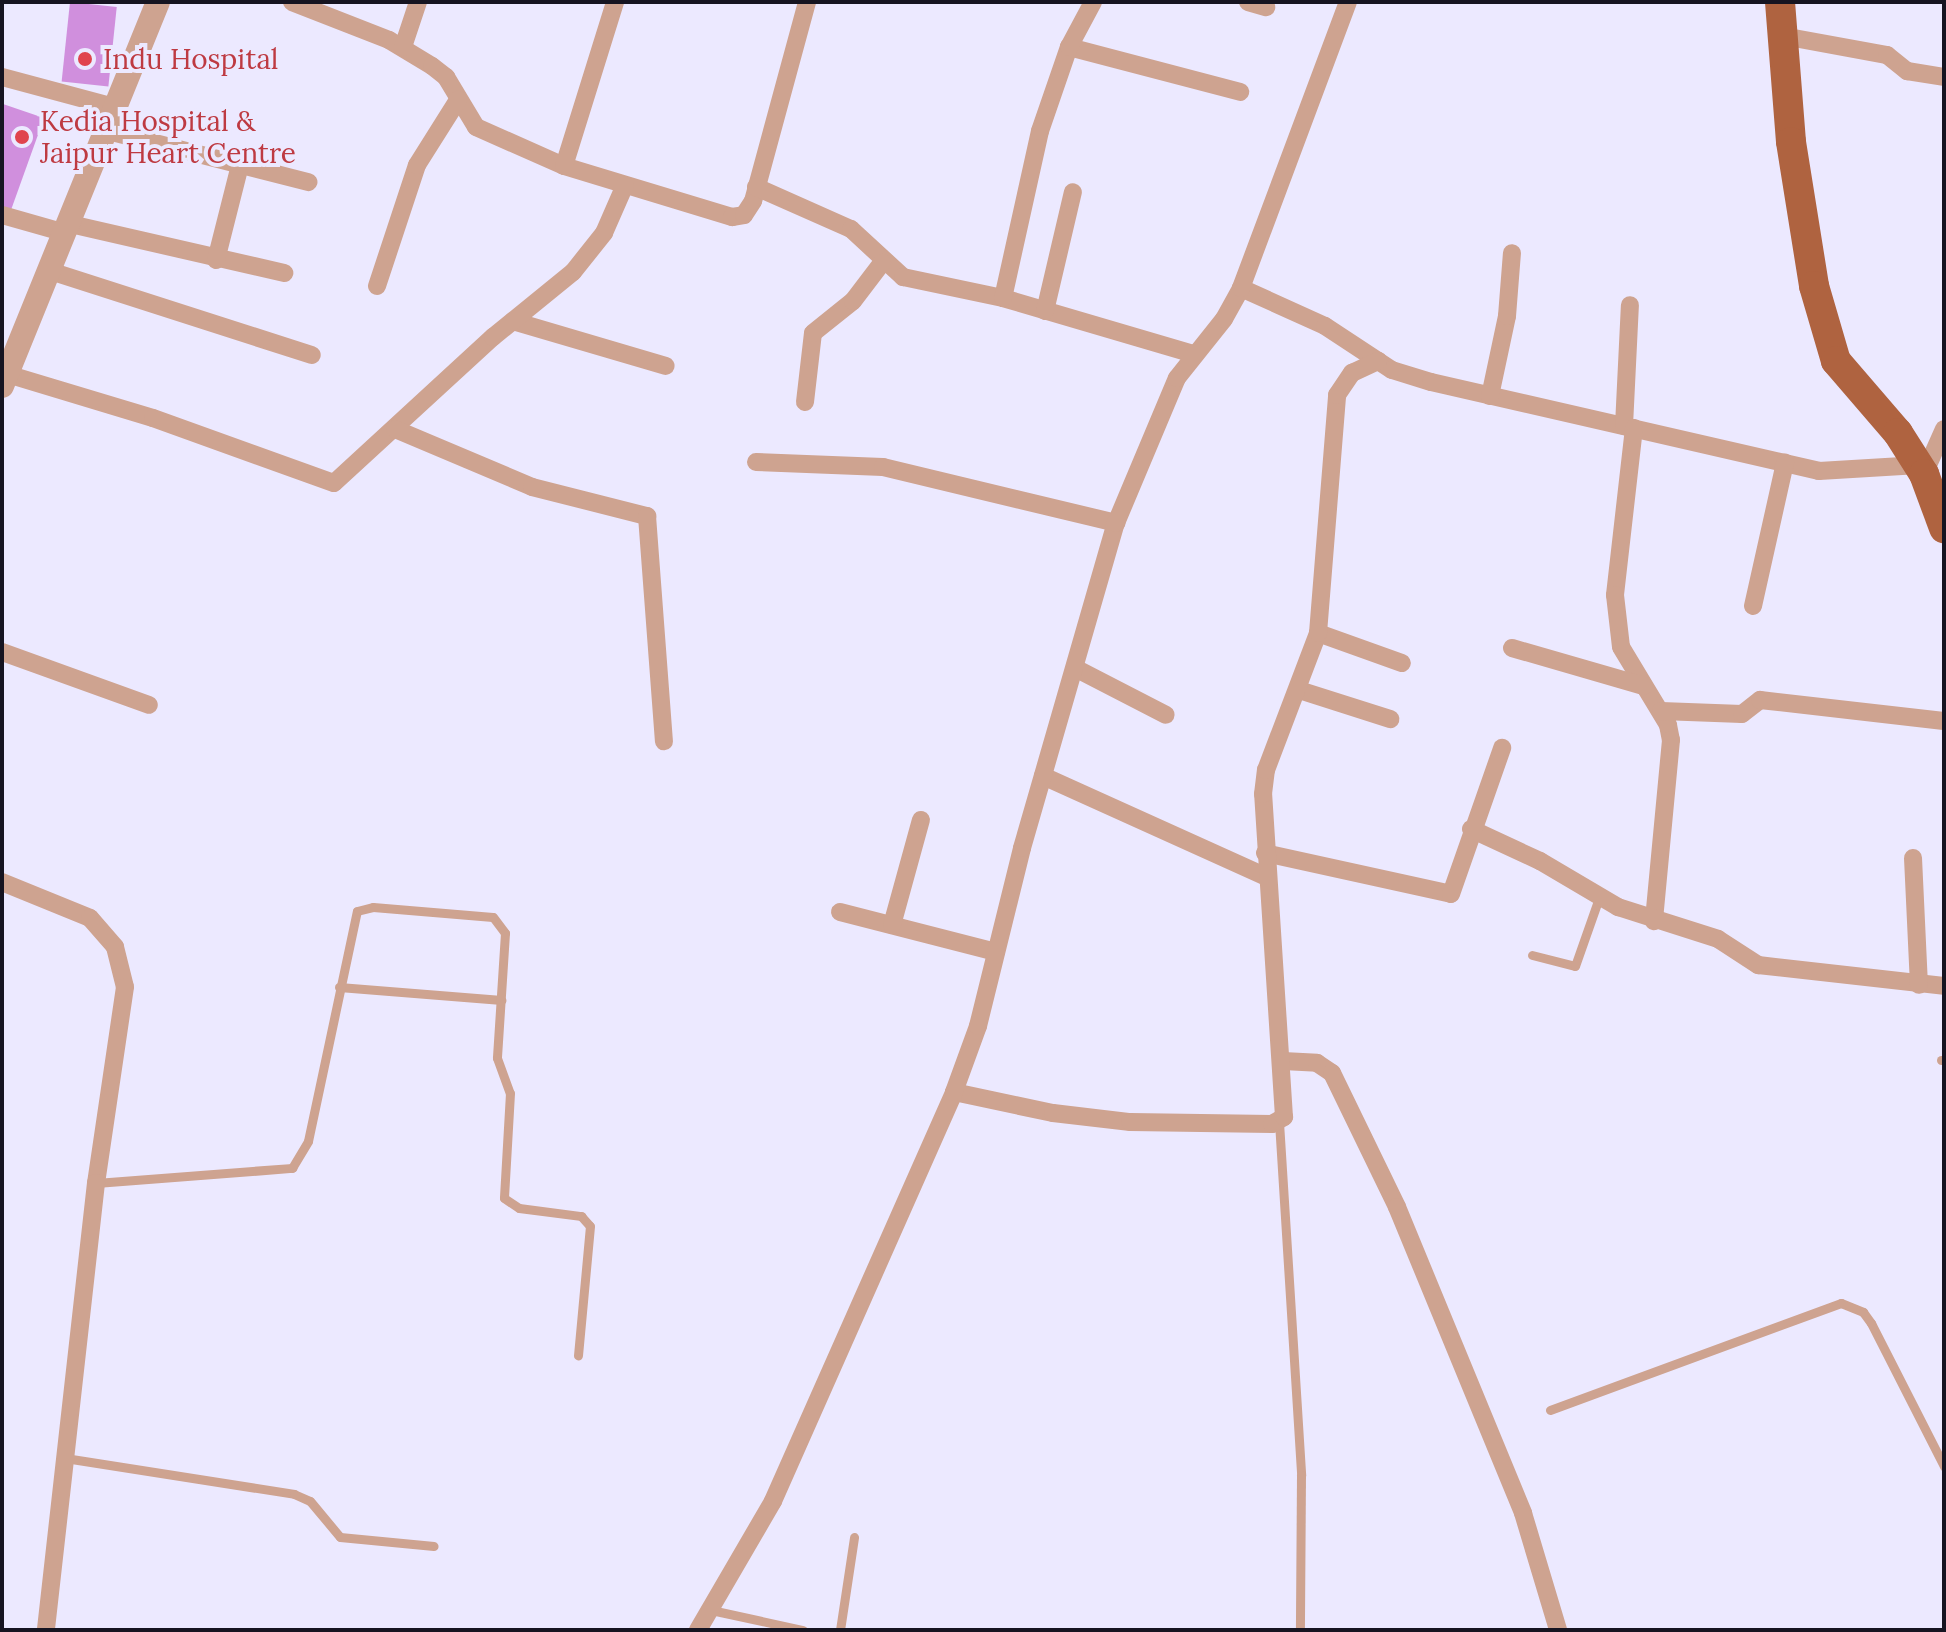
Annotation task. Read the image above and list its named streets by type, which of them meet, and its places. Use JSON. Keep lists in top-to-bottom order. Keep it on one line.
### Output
{"places":["Indu Hospital","Kedia Hospital & Jaipur Heart Centre"]}
